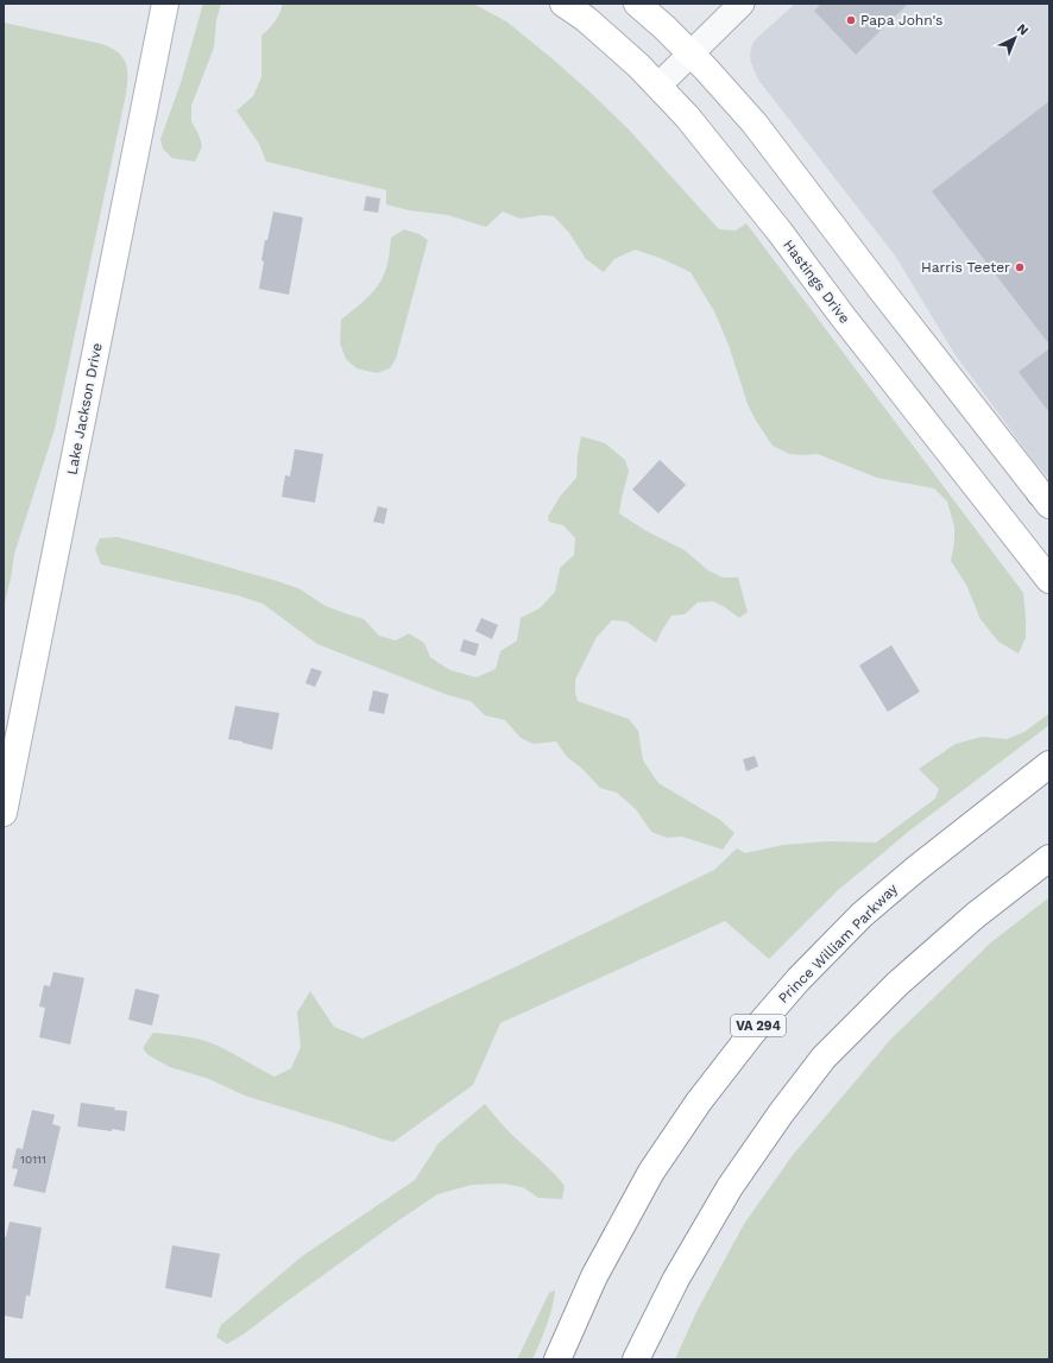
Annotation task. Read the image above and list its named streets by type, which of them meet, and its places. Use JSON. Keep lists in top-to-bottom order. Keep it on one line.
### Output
{"streets":{"main road":["Hastings Drive","Lake Jackson Drive","Prince William Parkway","VA 294"]},"places":["Papa John's","Harris Teeter"],"house_numbers":["10111"],"north":"top right"}
